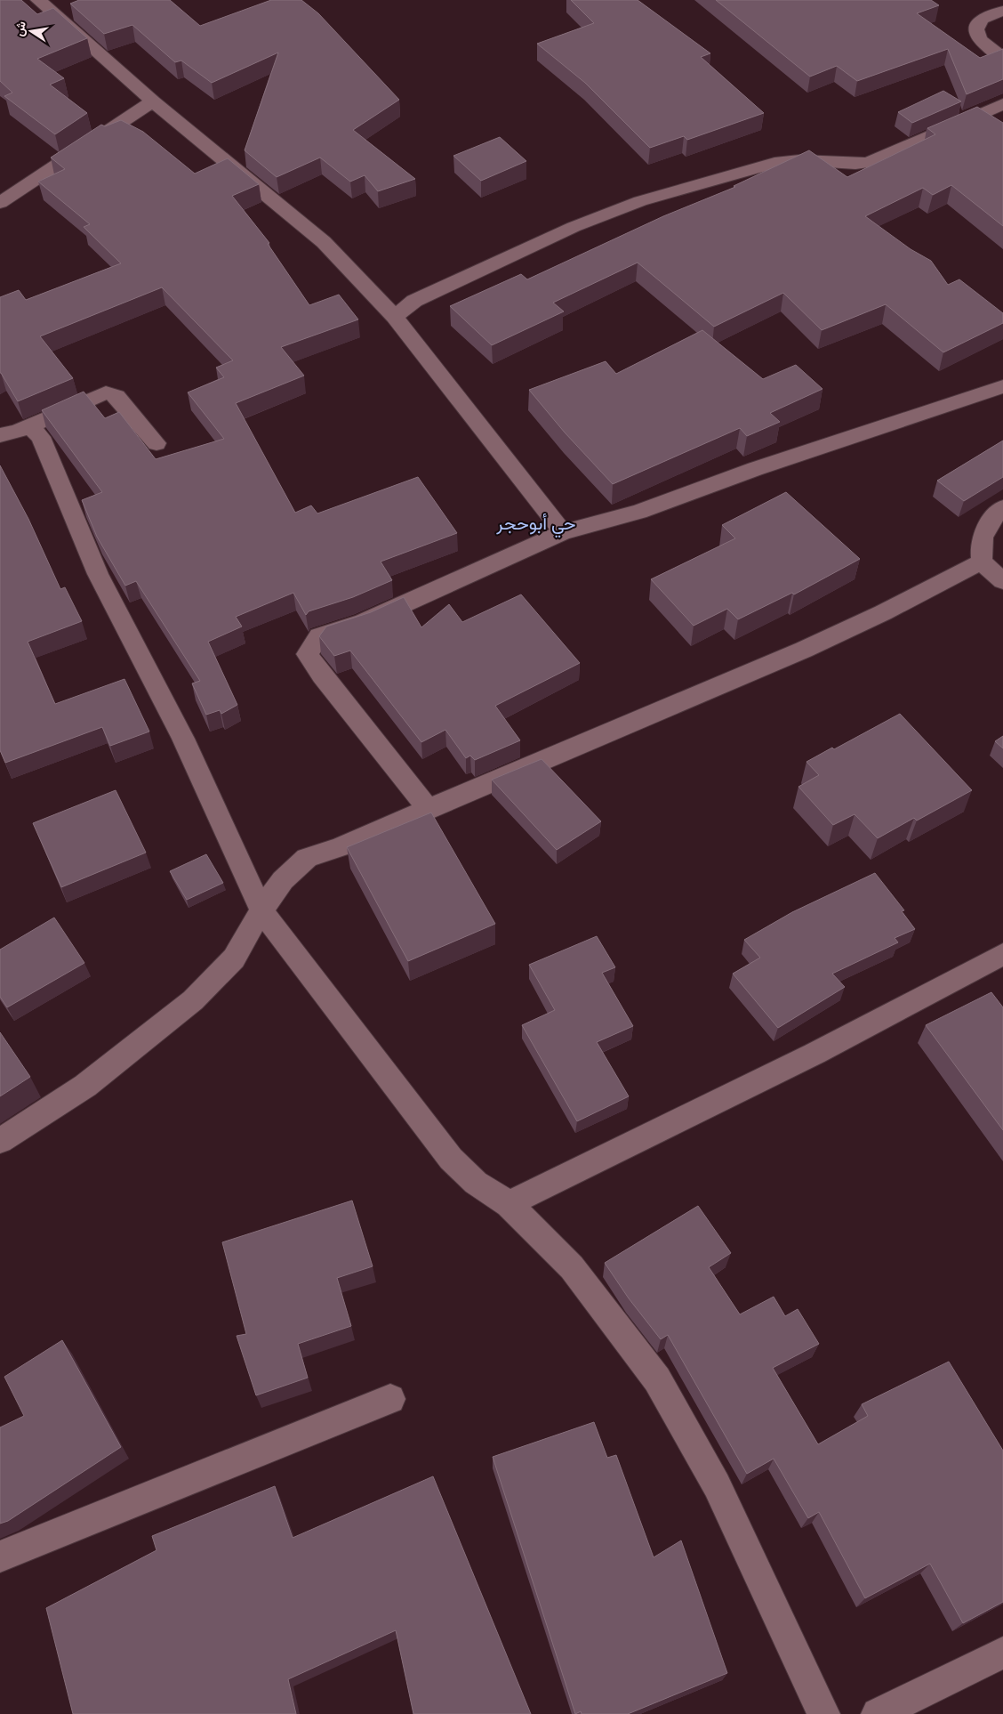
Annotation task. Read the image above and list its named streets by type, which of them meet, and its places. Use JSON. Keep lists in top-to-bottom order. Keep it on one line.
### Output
{"districts":["حي أبوحجر"],"north":"left"}
